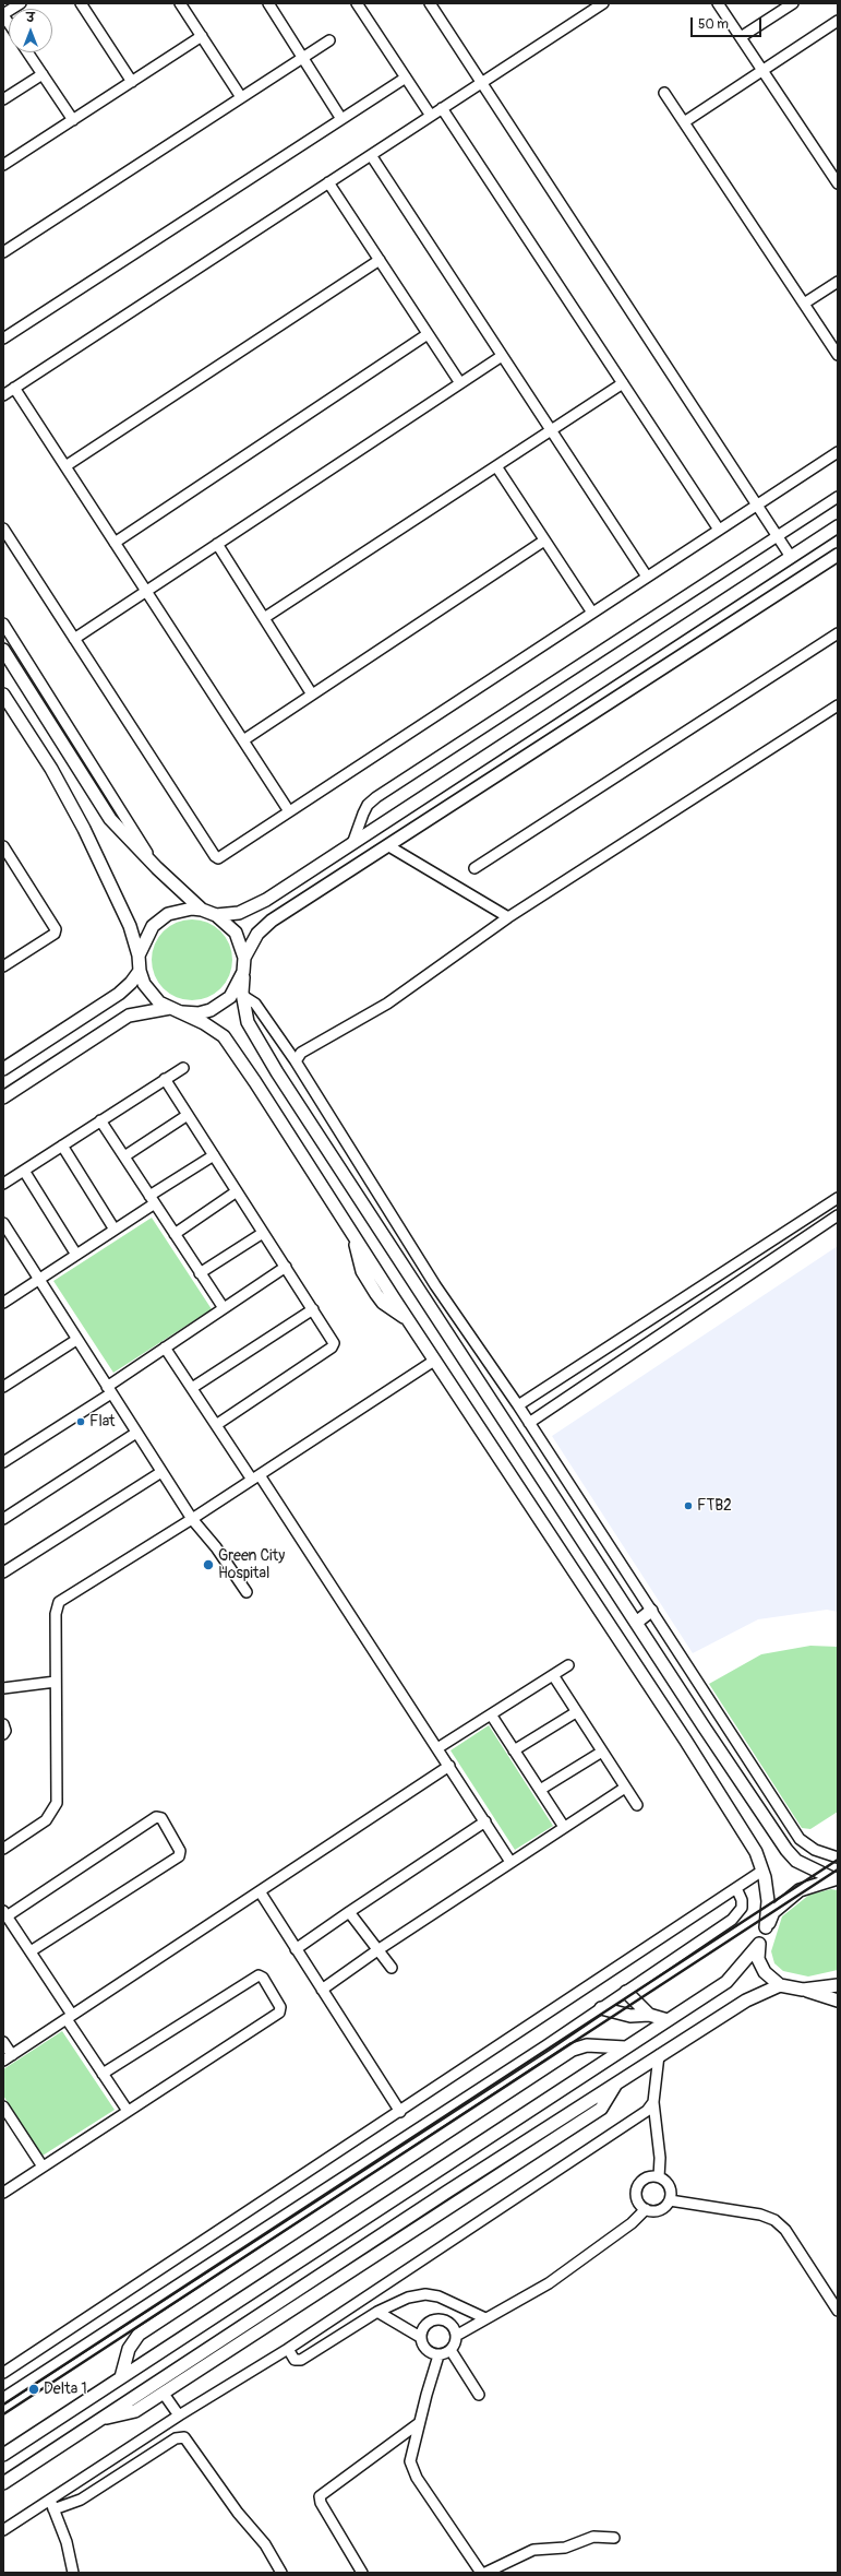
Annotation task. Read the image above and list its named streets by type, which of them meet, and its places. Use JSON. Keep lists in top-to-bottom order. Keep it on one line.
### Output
{"places":["Flat","FTB2","Green City Hospital","Delta 1"],"scale_bar":"50 m","north":"top"}
